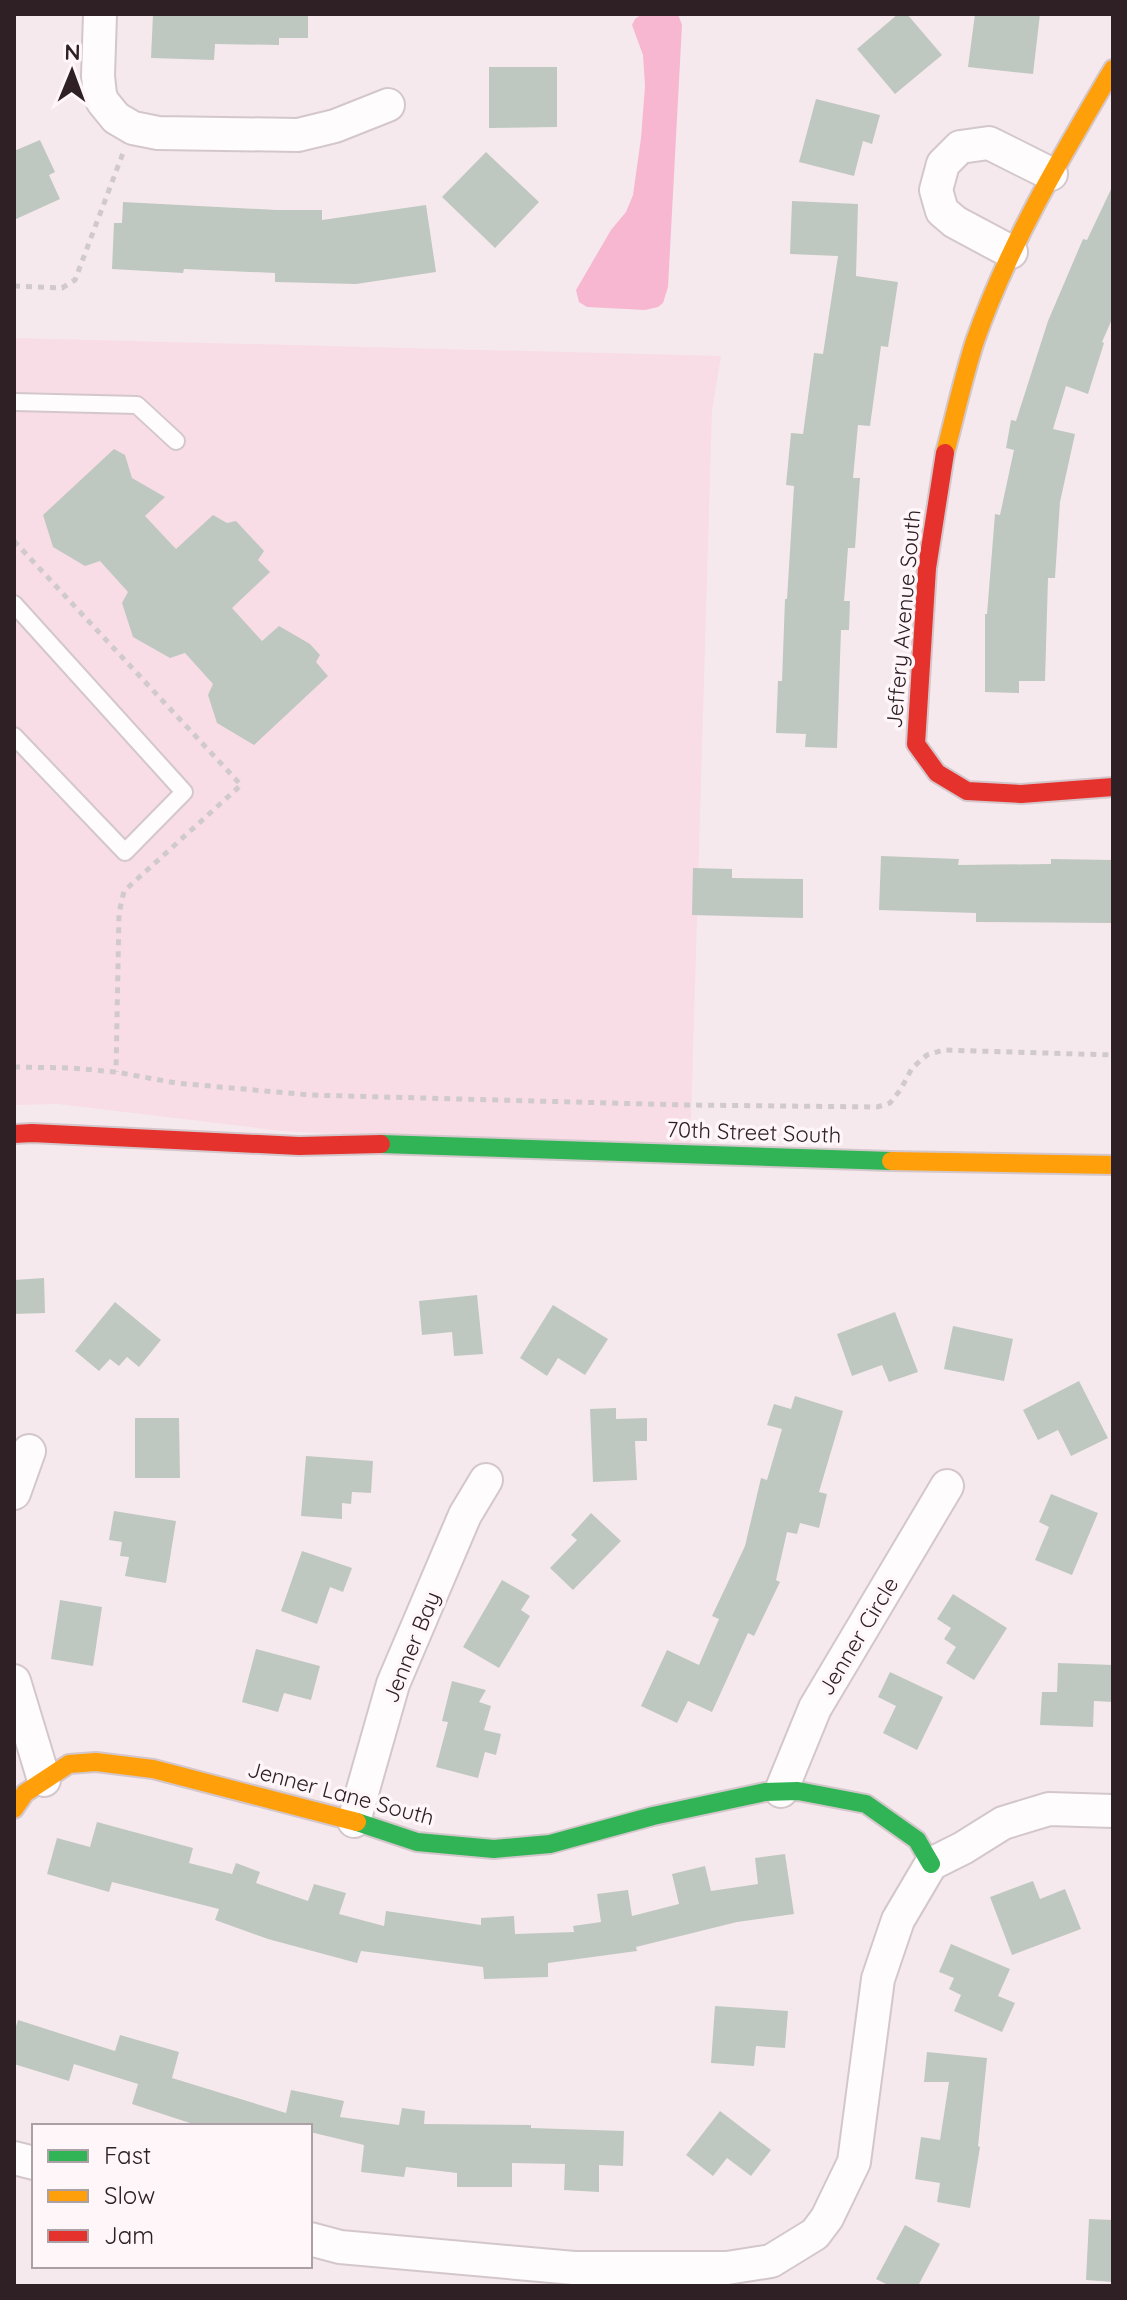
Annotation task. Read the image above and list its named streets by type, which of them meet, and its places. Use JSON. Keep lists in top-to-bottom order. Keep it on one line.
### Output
{"streets":{"street":["Jeffery Avenue South","70th Street South","Jenner Circle","Jenner Bay","Jenner Lane South"]},"crossings":[["Jenner Circle","Jenner Lane South"],["Jenner Bay","Jenner Lane South"]],"legend":["Fast","Slow","Jam"],"north":"top"}
